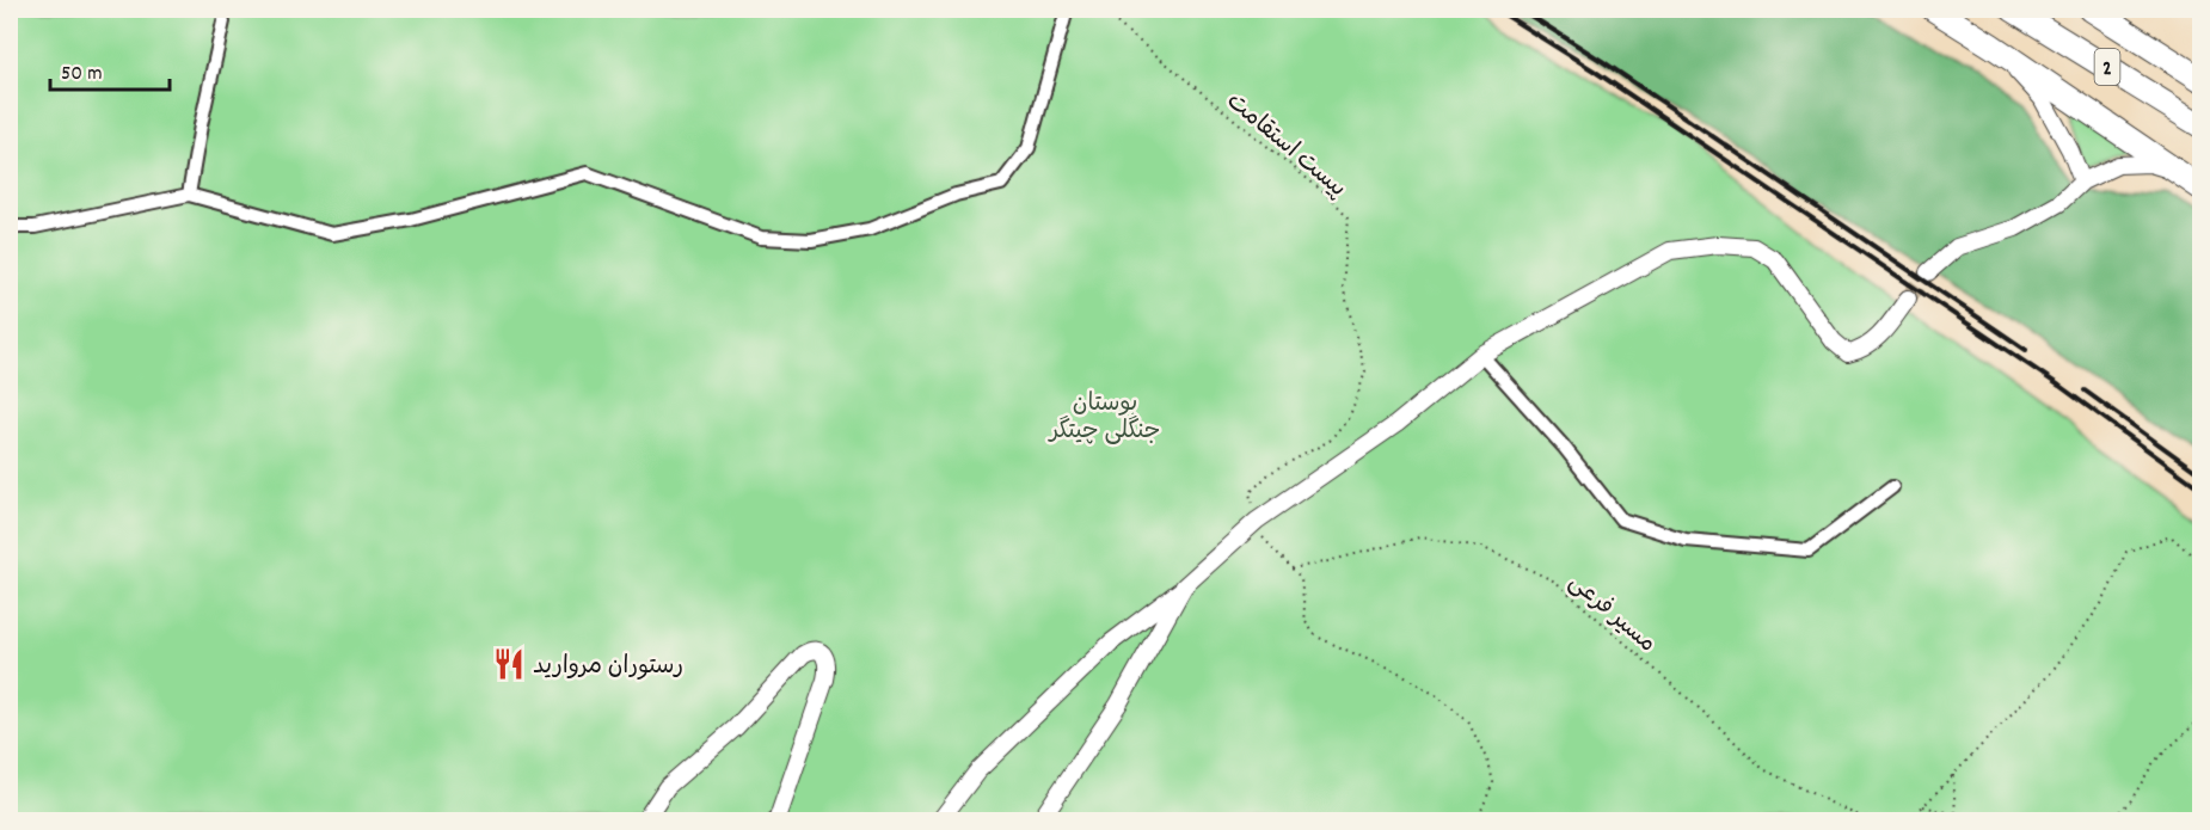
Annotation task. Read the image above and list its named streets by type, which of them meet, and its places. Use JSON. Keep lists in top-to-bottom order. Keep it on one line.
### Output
{"streets":{"highway":["2"],"path":["پیست استقامت","مسیر فرعی"]},"crossings":[["پیست استقامت","مسیر فرعی"]],"parks":["بوستان جنگلی چیتگر"],"places":{"restaurant":["رستوران مروارید"]},"scale_bar":"50 m"}
